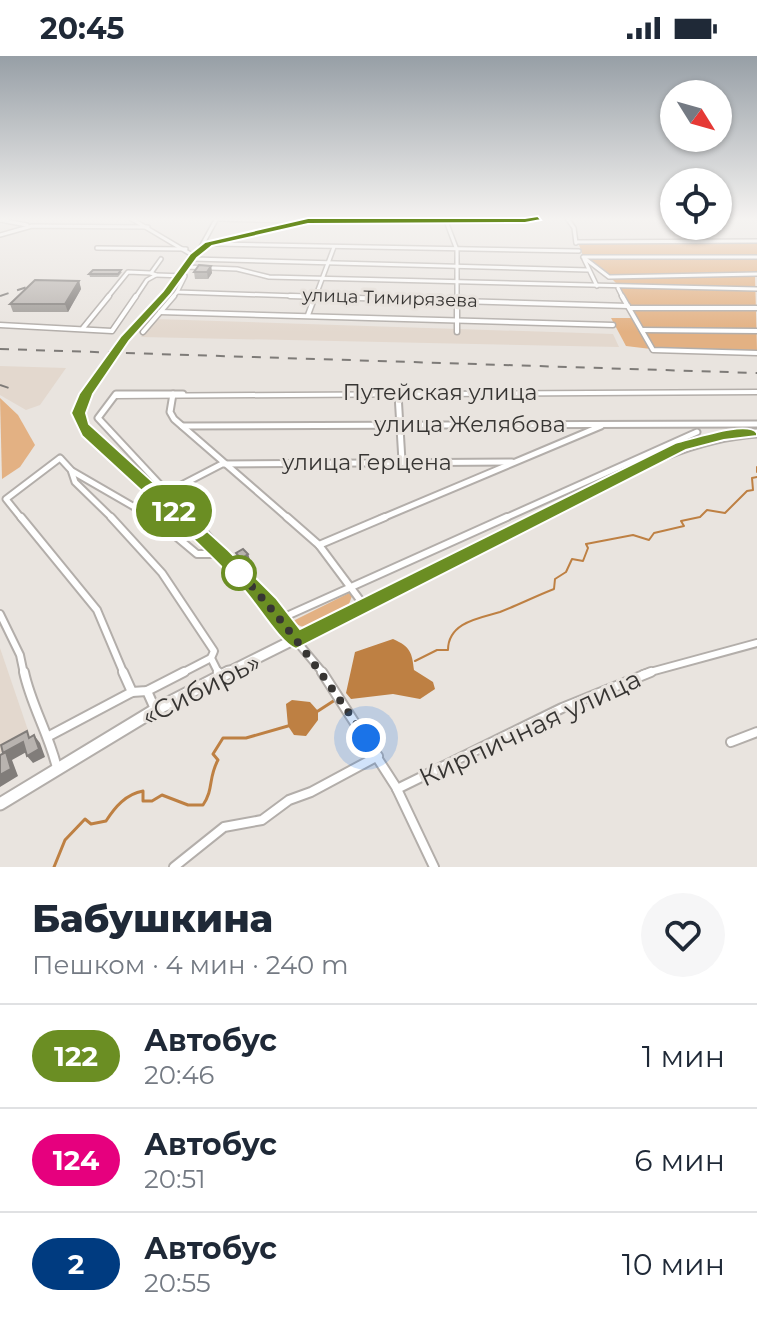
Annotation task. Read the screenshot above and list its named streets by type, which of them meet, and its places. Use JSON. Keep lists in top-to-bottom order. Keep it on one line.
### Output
{"streets":{"main road":["«Сибирь»"],"street":["улица Тимирязева","Путейская улица","улица Желябова","улица Герцена","Кирпичная улица"]},"lines":["bus line 122"],"north":"bottom right","page":{"status":"20:45","on_map":"122","heading":["Бабушкина","Пешком · 4 мин · 240 m"],"list":[{"mark":"122","name":"Автобус","note":"20:46","value":"1 мин"},{"mark":"124","name":"Автобус","note":"20:51","value":"6 мин"},{"mark":"2","name":"Автобус","note":"20:55","value":"10 мин"}]}}
